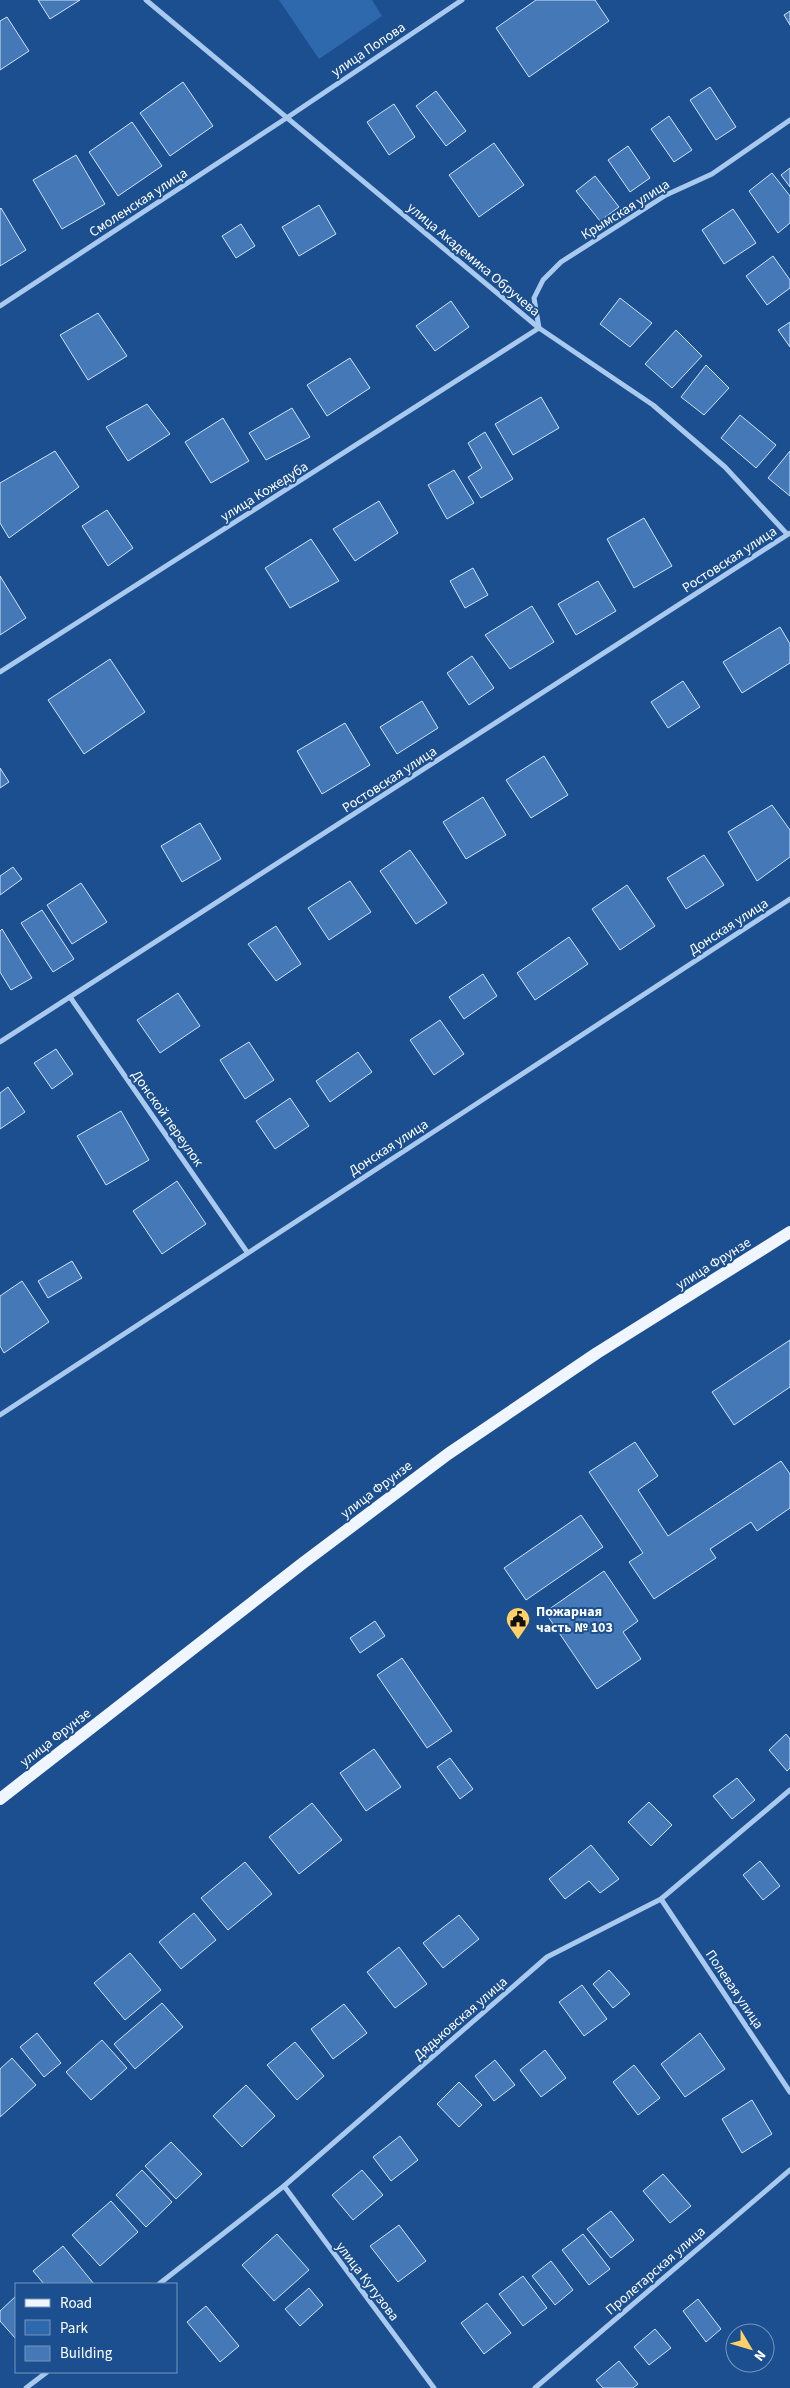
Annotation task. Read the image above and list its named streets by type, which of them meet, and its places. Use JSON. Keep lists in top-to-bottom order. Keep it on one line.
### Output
{"streets":{"main road":["улица Фрунзе"],"street":["улица Попова","Смоленская улица","Крымская улица","улица Академика Обручева","улица Кожедуба","Ростовская улица","Донская улица","Донской переулок","Полевая улица","Дядьковская улица","Пролетарская улица","улица Кутузова"]},"crossings":[["улица Попова","Смоленская улица"],["улица Попова","улица Академика Обручева"],["Смоленская улица","улица Академика Обручева"],["Крымская улица","улица Академика Обручева"],["Крымская улица","улица Кожедуба"],["улица Академика Обручева","улица Кожедуба"],["улица Академика Обручева","Ростовская улица"],["Ростовская улица","Донской переулок"],["Донская улица","Донской переулок"],["Полевая улица","Дядьковская улица"],["Дядьковская улица","улица Кутузова"]],"places":{"public building":["Пожарная часть № 103"]},"legend":["Road","Park","Building"],"north":"bottom right"}
